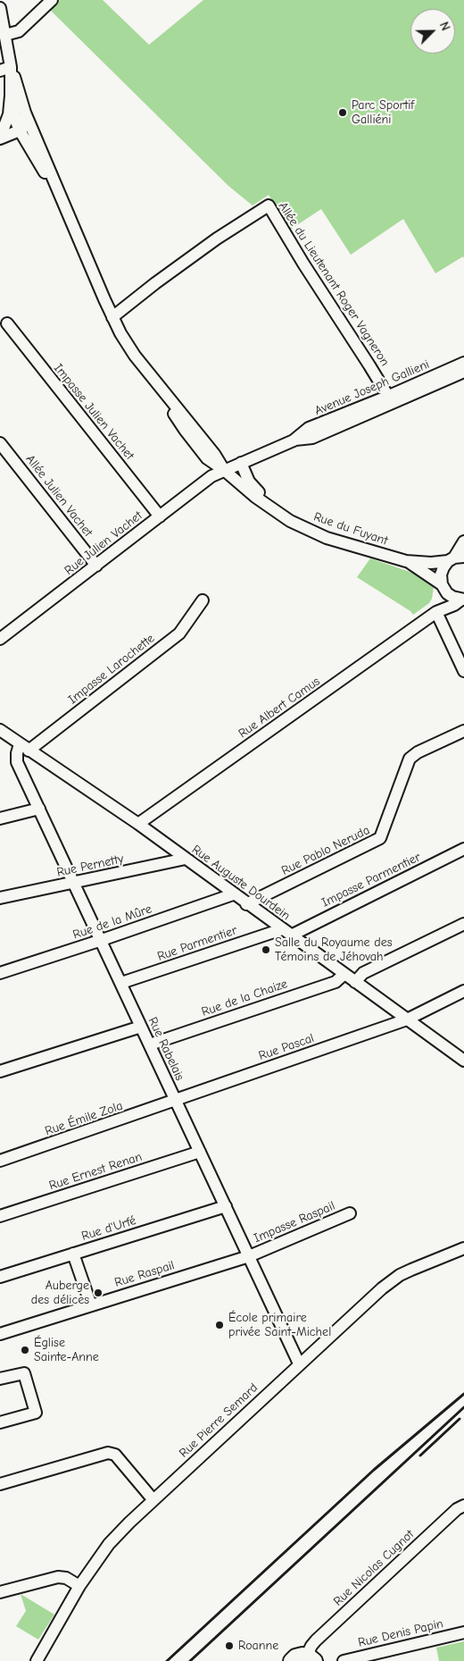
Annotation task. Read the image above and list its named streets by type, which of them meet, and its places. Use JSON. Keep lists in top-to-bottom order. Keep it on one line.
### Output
{"streets":{"street":["Allée du Lieutenant Roger Vagneron","Avenue Joseph Gallieni","Impasse Julien Vachet","Allée Julien Vachet","Rue du Fuyant","Rue Julien Vachet","Impasse Larochette","Rue Albert Camus","Rue Pablo Neruda","Rue Pernetty","Impasse Parmentier","Rue Auguste Dourdein","Rue de la Mûre","Rue Parmentier","Rue de la Chaize","Rue Pascal","Rue Rabelais","Rue Émile Zola","Rue Ernest Renan","Impasse Raspail","Rue d'Urfé","Rue Raspail","Rue Pierre Semard","Rue Nicolas Cugnot","Rue Denis Papin"]},"crossings":[["Allée du Lieutenant Roger Vagneron","Avenue Joseph Gallieni"],["Allée du Lieutenant Roger Vagneron","Rue du Fuyant"],["Avenue Joseph Gallieni","Rue du Fuyant"],["Avenue Joseph Gallieni","Rue Julien Vachet"],["Impasse Julien Vachet","Rue Julien Vachet"],["Allée Julien Vachet","Rue Julien Vachet"],["Rue du Fuyant","Rue Julien Vachet"],["Rue du Fuyant","Rue Albert Camus"],["Impasse Larochette","Rue Auguste Dourdein"],["Impasse Larochette","Rue Rabelais"],["Rue Albert Camus","Rue Auguste Dourdein"],["Rue Pablo Neruda","Rue Auguste Dourdein"],["Rue Pernetty","Rue Auguste Dourdein"],["Rue Pernetty","Rue Rabelais"],["Impasse Parmentier","Rue Auguste Dourdein"],["Impasse Parmentier","Rue Parmentier"],["Rue Auguste Dourdein","Rue de la Mûre"],["Rue Auguste Dourdein","Rue Parmentier"],["Rue Auguste Dourdein","Rue de la Chaize"],["Rue Auguste Dourdein","Rue Pascal"],["Rue Auguste Dourdein","Rue Rabelais"],["Rue de la Mûre","Rue Rabelais"],["Rue Parmentier","Rue Rabelais"],["Rue de la Chaize","Rue Rabelais"],["Rue Pascal","Rue Rabelais"],["Rue Pascal","Rue Émile Zola"],["Rue Rabelais","Rue Émile Zola"],["Rue Rabelais","Rue Ernest Renan"],["Rue Rabelais","Impasse Raspail"],["Rue Rabelais","Rue d'Urfé"],["Rue Rabelais","Rue Raspail"],["Rue Rabelais","Rue Pierre Semard"],["Impasse Raspail","Rue Raspail"]],"places":["Parc Sportif Galliéni","Salle du Royaume des Témoins de Jéhovah","Auberge des délices","École primaire privée Saint-Michel","Église Sainte-Anne","Roanne"],"north":"top right"}
